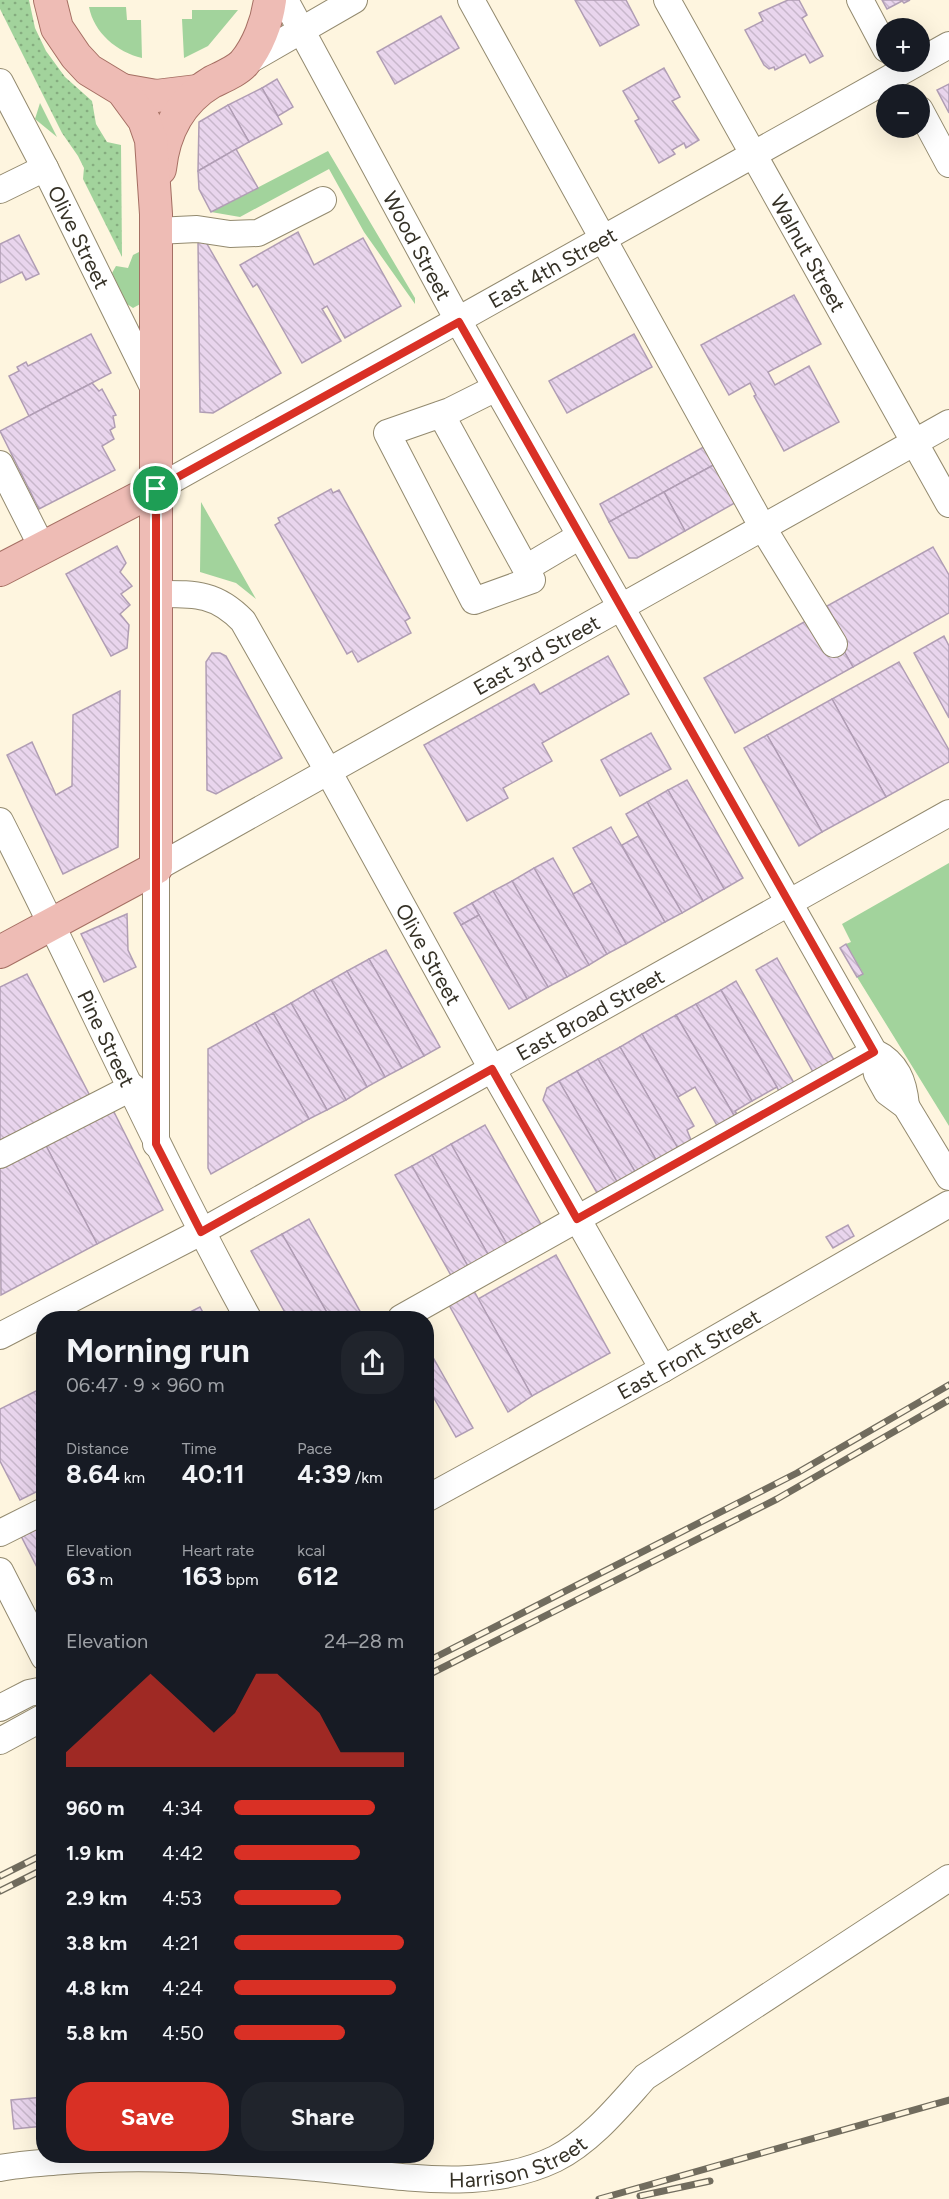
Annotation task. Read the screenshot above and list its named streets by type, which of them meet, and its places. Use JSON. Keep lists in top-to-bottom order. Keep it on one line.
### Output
{"streets":{"street":["Olive Street","Wood Street","Walnut Street","East 4th Street","East 3rd Street","East Broad Street","Pine Street","East Front Street","Harrison Street"]},"crossings":[["Olive Street","East 3rd Street"],["Olive Street","East Broad Street"],["Olive Street","East Front Street"],["Wood Street","East 4th Street"],["Wood Street","East 3rd Street"],["Wood Street","East Broad Street"],["Walnut Street","East 4th Street"],["Walnut Street","East 3rd Street"],["East Broad Street","Pine Street"]],"page":{"map_buttons":["+","−"],"heading":["Morning run","06:47 · 9 × 960 m"],"stats":[["Distance","8.64 km"],["Time","40:11"],["Pace","4:39 /km"],["Elevation","63 m"],["Heart rate","163 bpm"],["kcal","612"]],"chart":["Elevation","24–28 m"],"list":[{"name":"960 m","note":"4:34"},{"name":"1.9 km","note":"4:42"},{"name":"2.9 km","note":"4:53"},{"name":"3.8 km","note":"4:21"},{"name":"4.8 km","note":"4:24"},{"name":"5.8 km","note":"4:50"}],"buttons":["Save","Share"]}}
